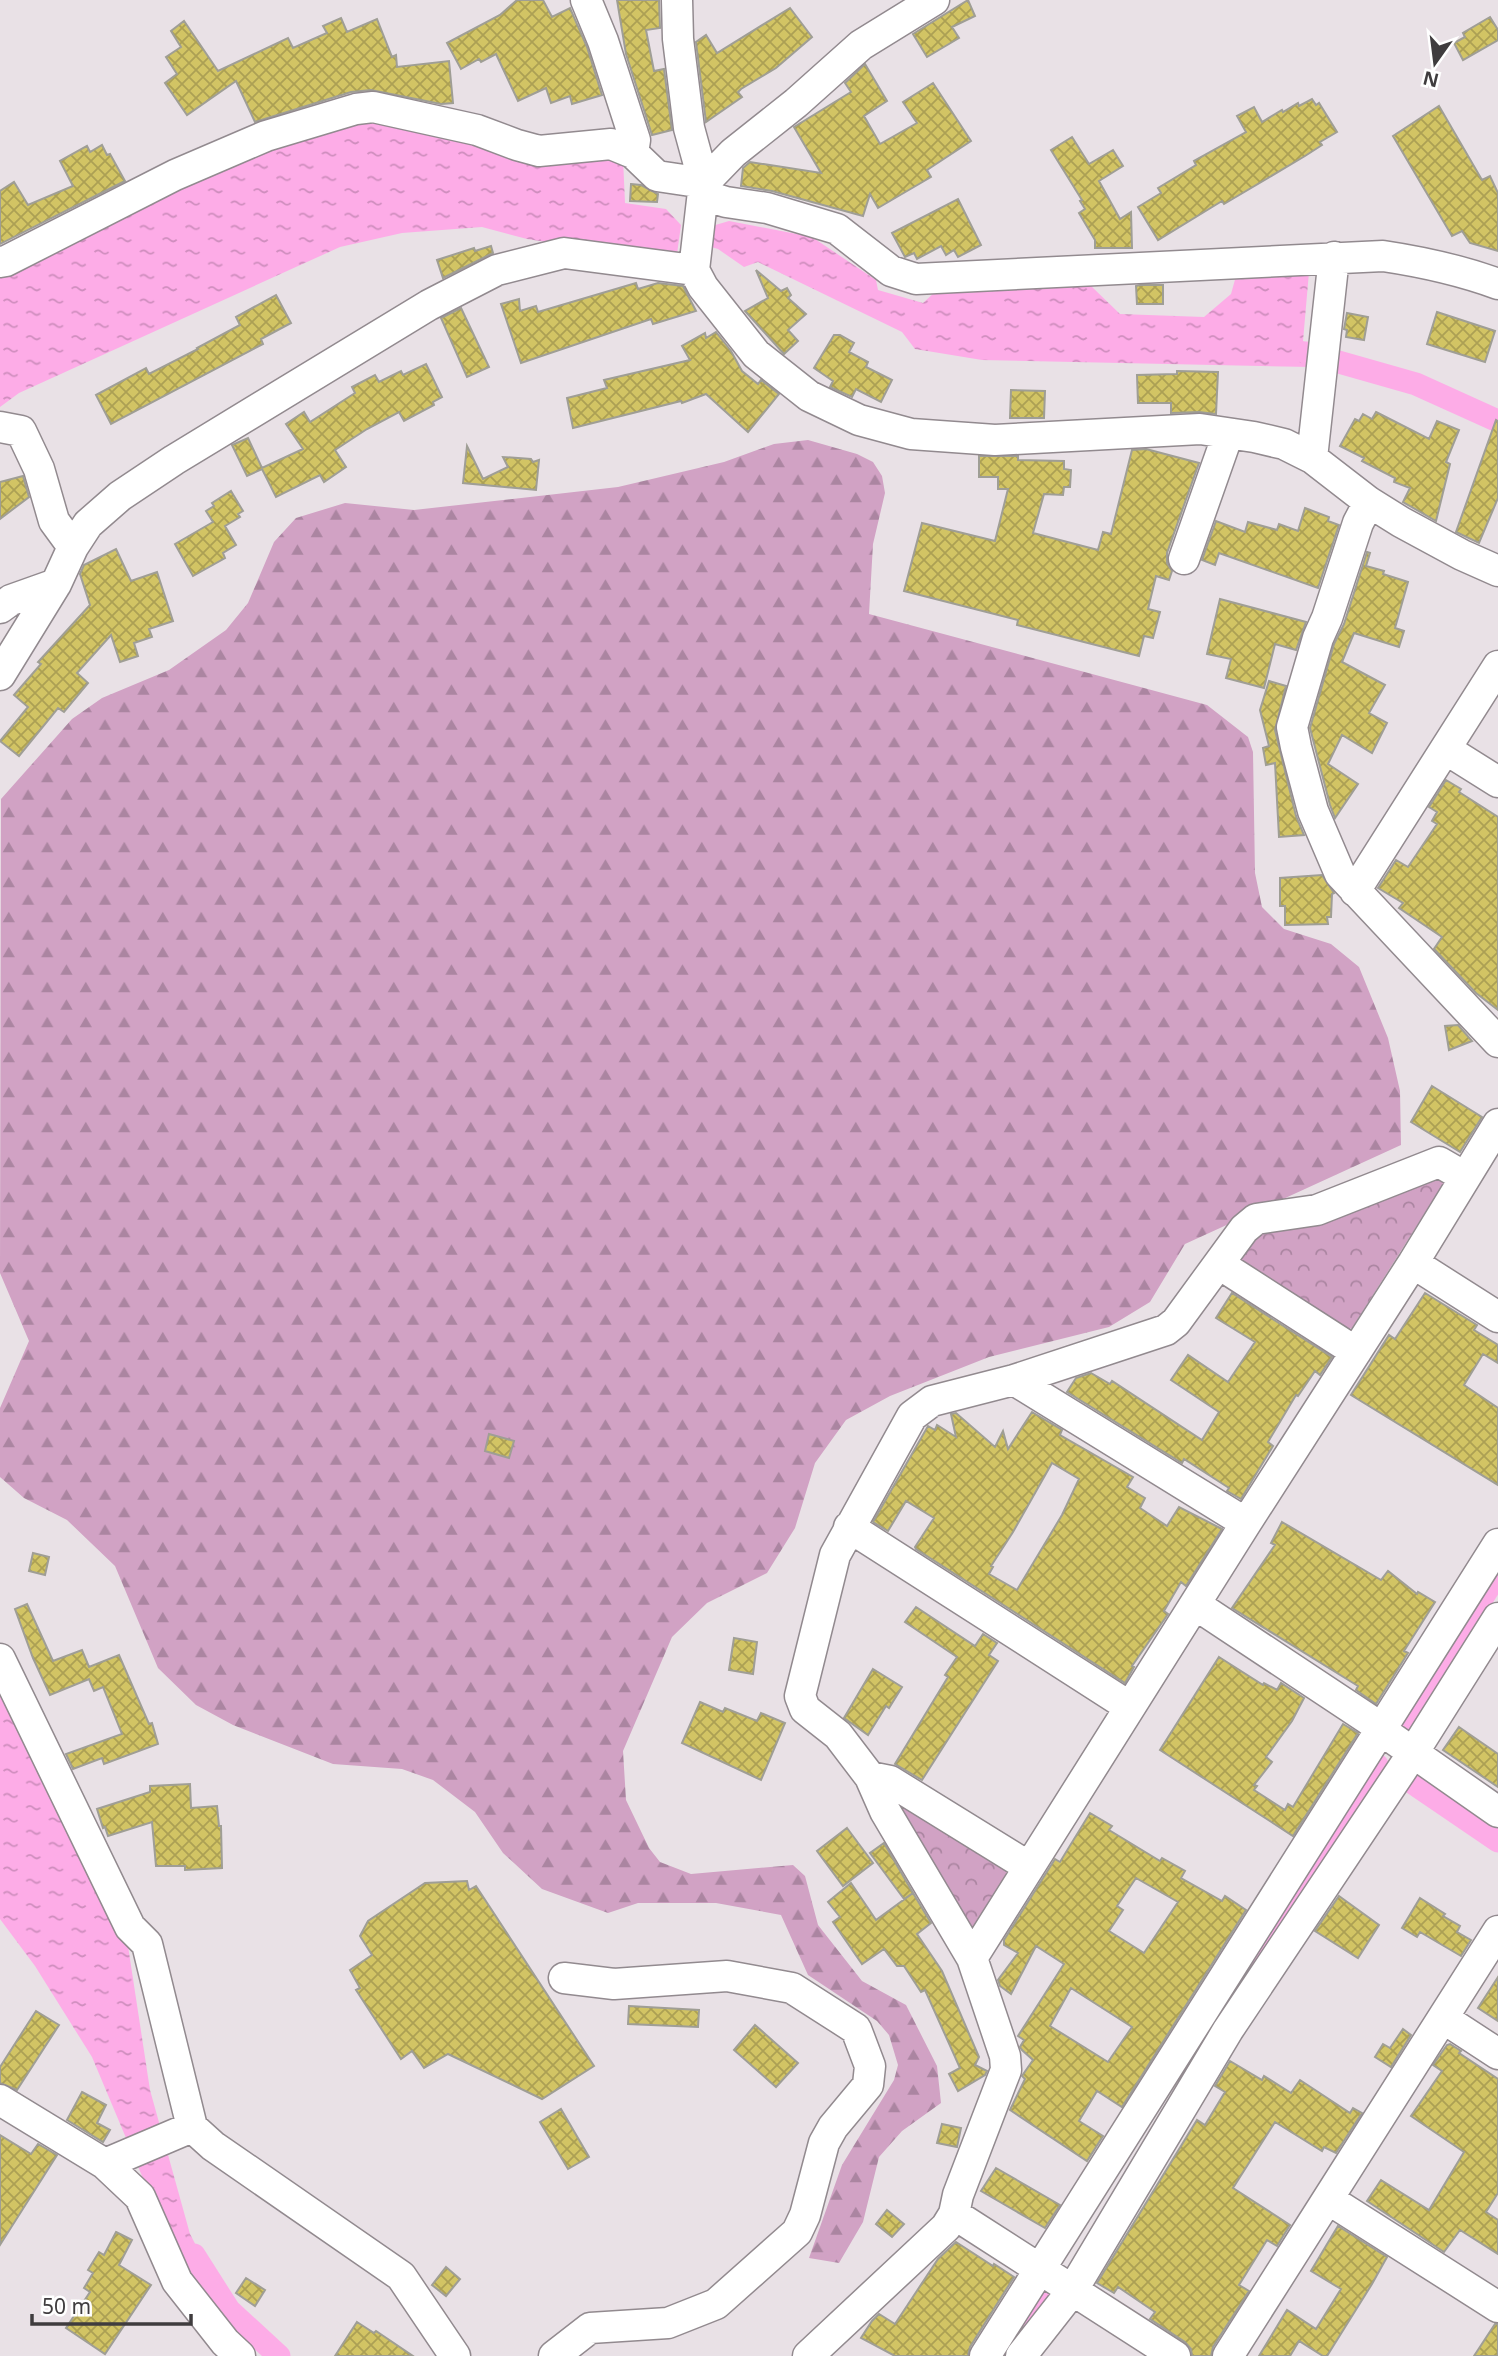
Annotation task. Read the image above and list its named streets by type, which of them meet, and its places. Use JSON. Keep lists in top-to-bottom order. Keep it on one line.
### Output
{"scale_bar":"50 m","north":"bottom"}
